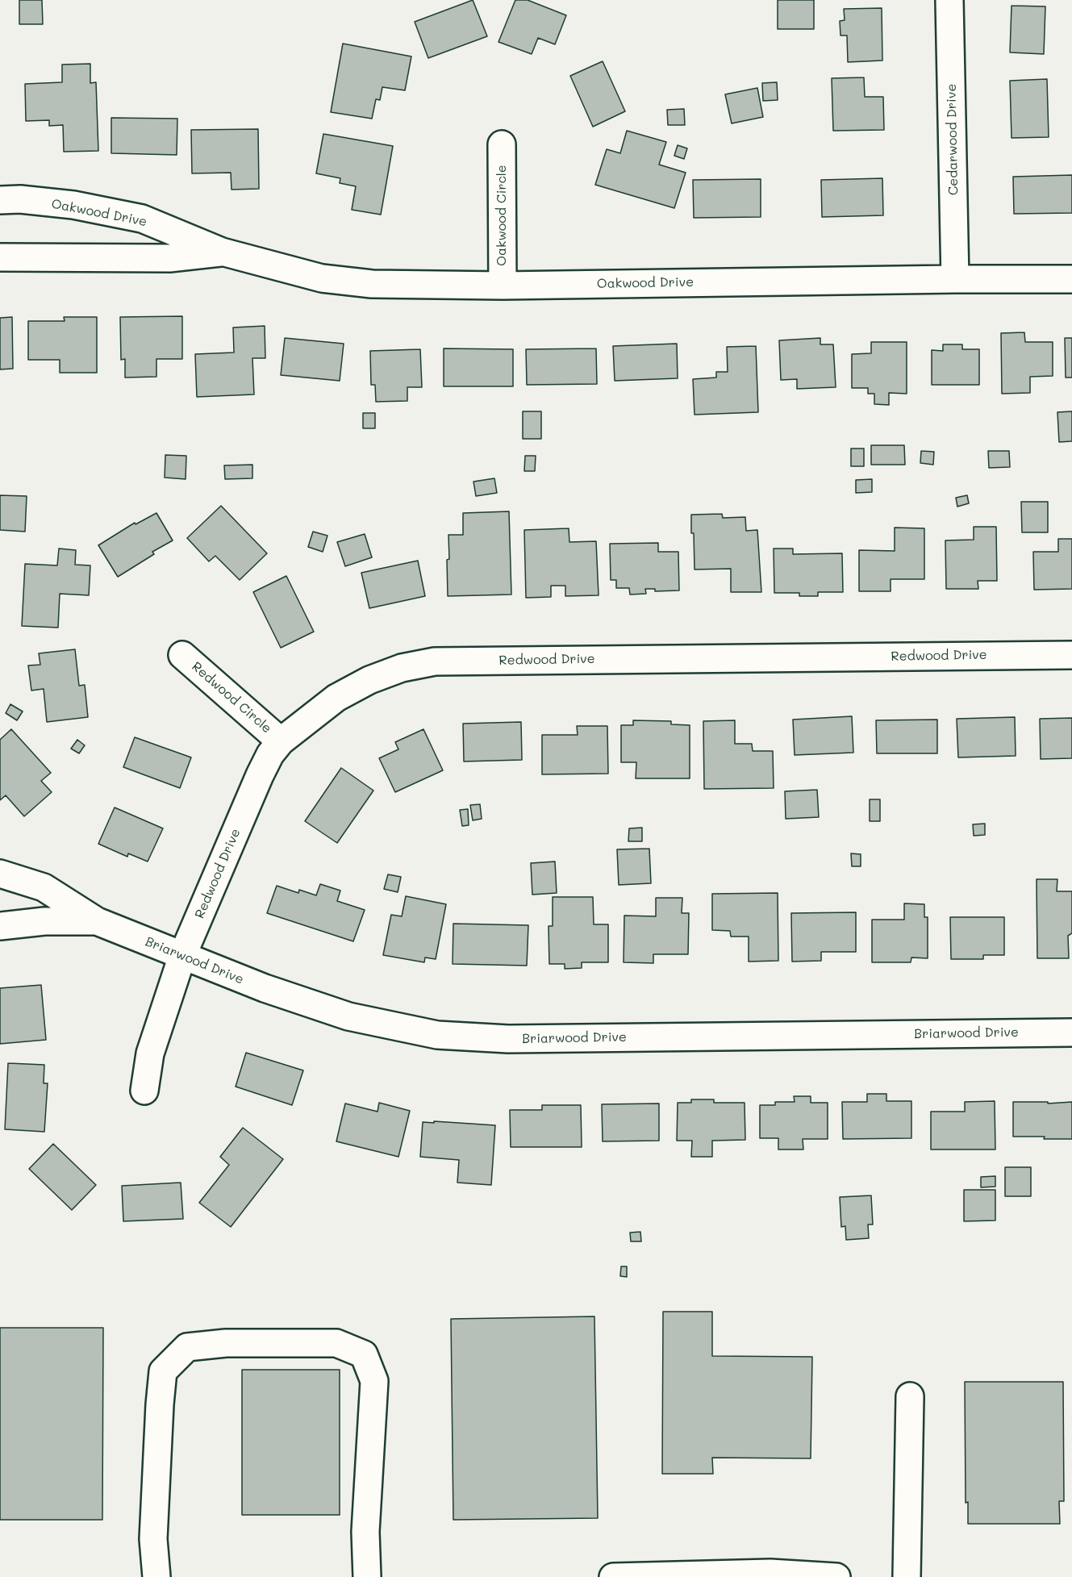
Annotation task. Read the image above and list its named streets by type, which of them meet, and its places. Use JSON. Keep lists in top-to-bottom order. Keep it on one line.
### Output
{"streets":{"street":["Cedarwood Drive","Oakwood Drive","Oakwood Circle","Redwood Drive","Redwood Circle","Briarwood Drive"]},"crossings":[["Cedarwood Drive","Oakwood Drive"],["Oakwood Drive","Oakwood Circle"],["Redwood Drive","Redwood Circle"],["Redwood Drive","Briarwood Drive"]]}
